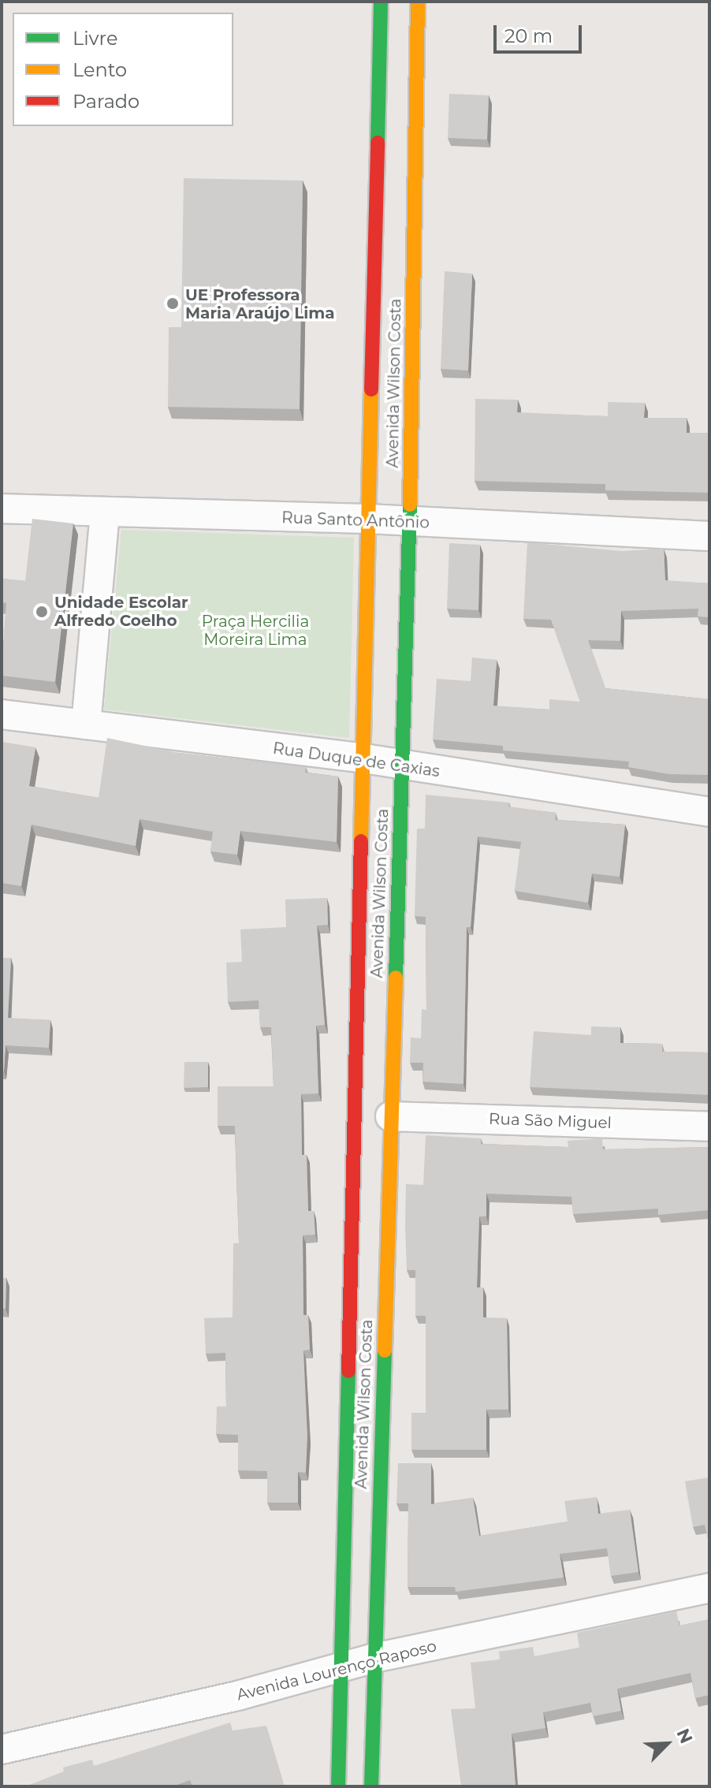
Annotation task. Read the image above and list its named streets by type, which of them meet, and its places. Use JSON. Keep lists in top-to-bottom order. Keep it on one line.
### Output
{"streets":{"street":["Avenida Wilson Costa","Rua Santo Antônio","Rua Duque de Caxias","Rua São Miguel","Avenida Lourenço Raposo"]},"crossings":[["Avenida Wilson Costa","Rua Santo Antônio"],["Avenida Wilson Costa","Rua Duque de Caxias"],["Avenida Wilson Costa","Rua São Miguel"],["Avenida Wilson Costa","Avenida Lourenço Raposo"]],"parks":["Praça Hercilia Moreira Lima"],"places":["UE Professora Maria Araújo Lima","Unidade Escolar Alfredo Coelho"],"legend":["Livre","Lento","Parado"],"scale_bar":"20 m","north":"top right"}
